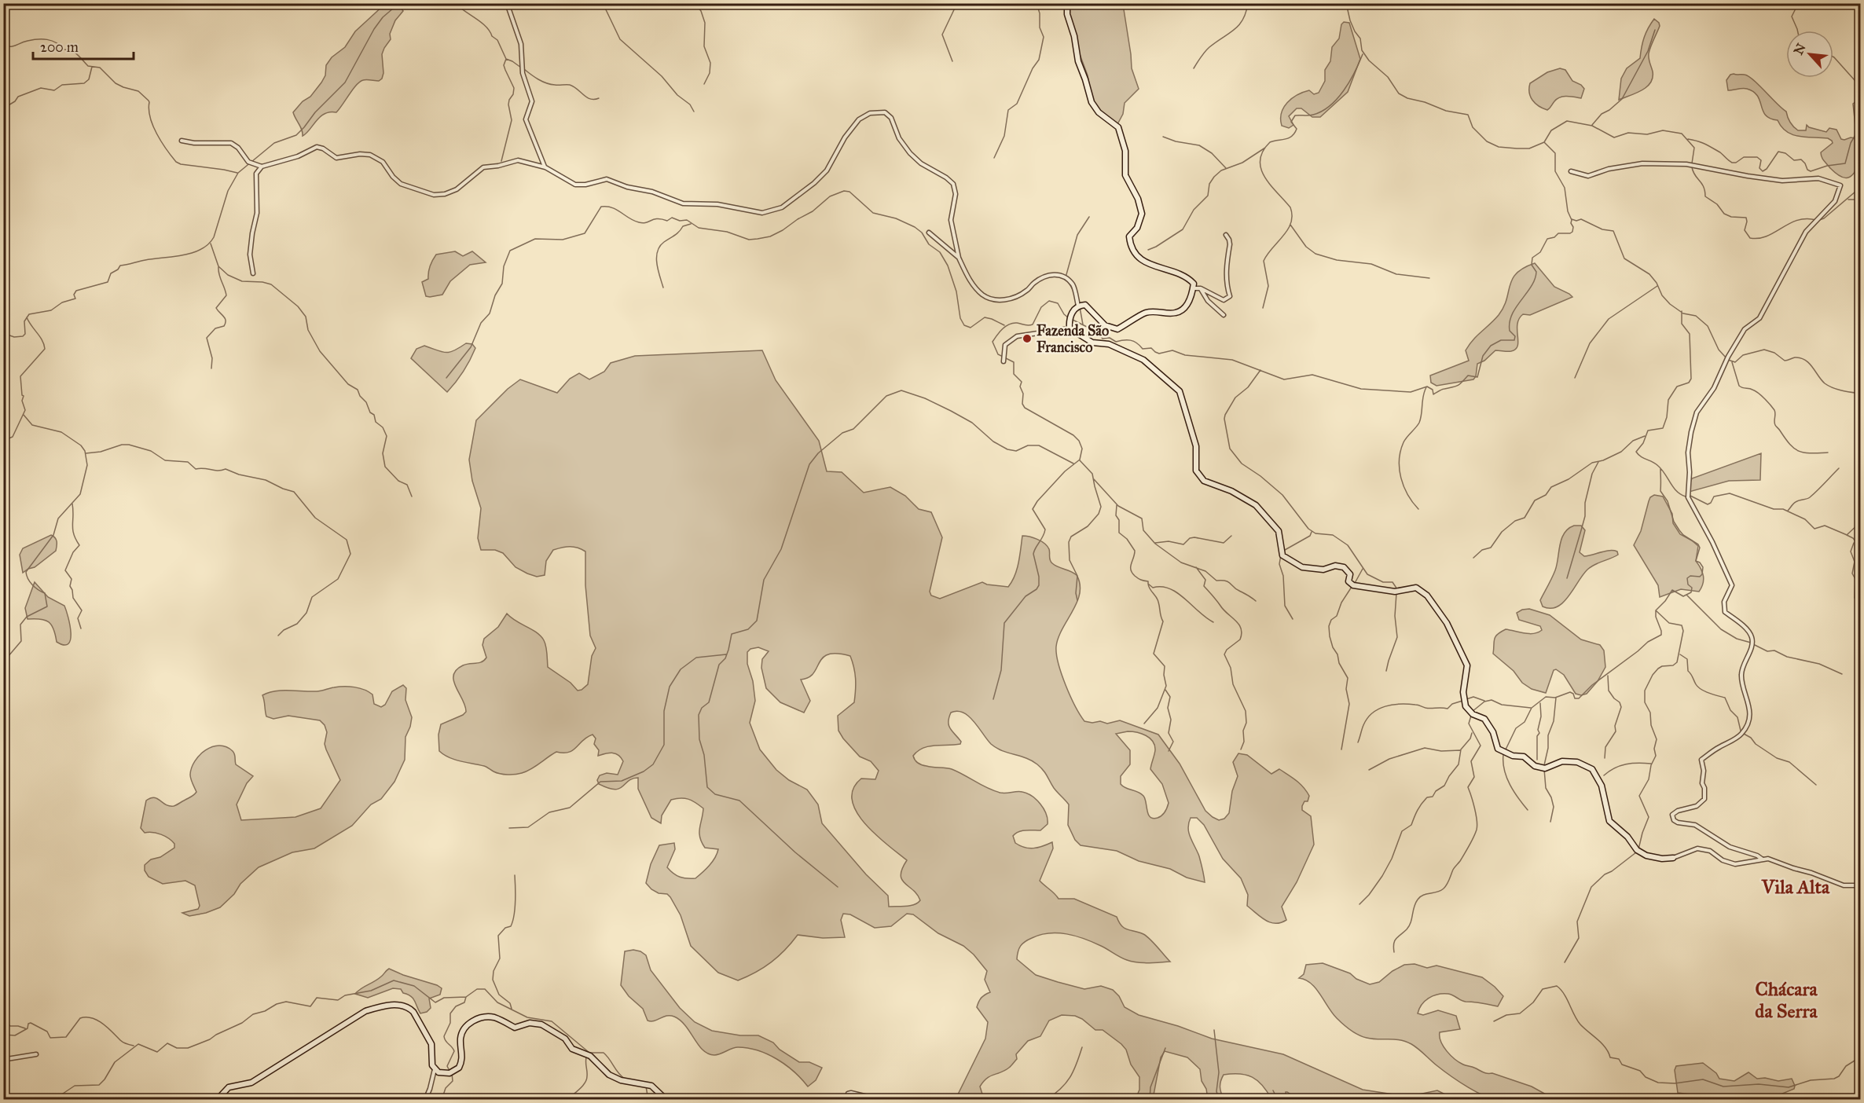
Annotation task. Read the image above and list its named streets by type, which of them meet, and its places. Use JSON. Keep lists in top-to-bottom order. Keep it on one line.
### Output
{"districts":["Vila Alta","Chácara da Serra"],"places":["Fazenda São Francisco"],"scale_bar":"200 m","north":"top left"}
